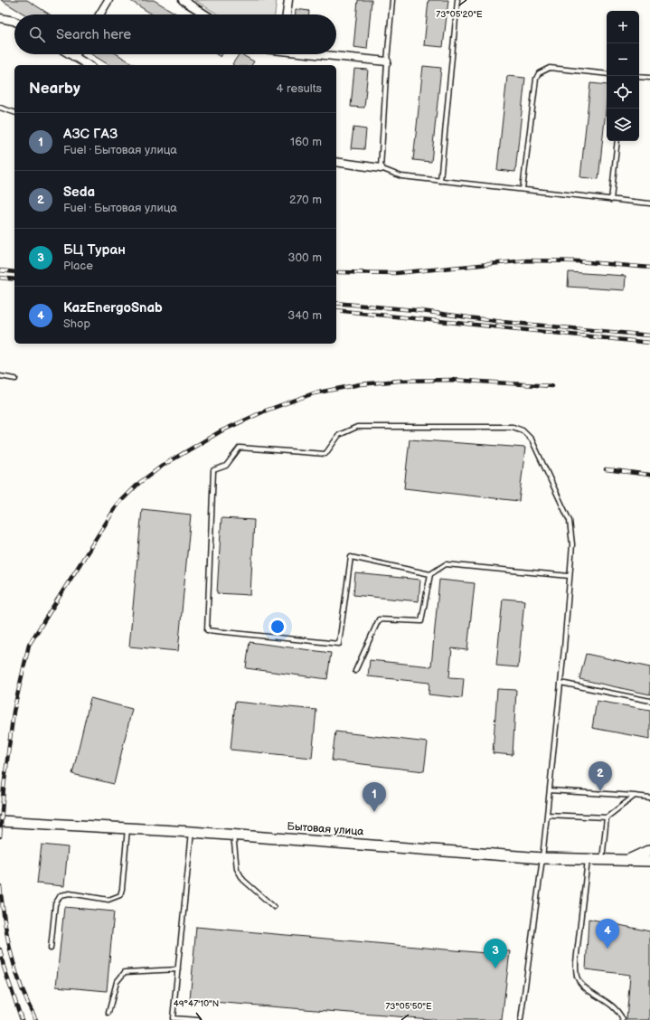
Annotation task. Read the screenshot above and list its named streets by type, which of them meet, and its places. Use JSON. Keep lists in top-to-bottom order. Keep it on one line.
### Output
{"streets":{"main road":["Бытовая улица"]},"page":{"map_buttons":["+","−"],"search":"Search here","heading":["Nearby","4 results"],"list":[{"mark":"1","name":"АЗС ГАЗ","note":"Fuel · Бытовая улица","value":"160 m"},{"mark":"2","name":"Seda","note":"Fuel · Бытовая улица","value":"270 m"},{"mark":"3","name":"БЦ Туран","note":"Place","value":"300 m"},{"mark":"4","name":"KazEnergoSnab","note":"Shop","value":"340 m"}],"pins":["2","1","4","3"]},"coordinates":["73°05'20\"E","49°47'10\"N","73°05'50\"E"]}
